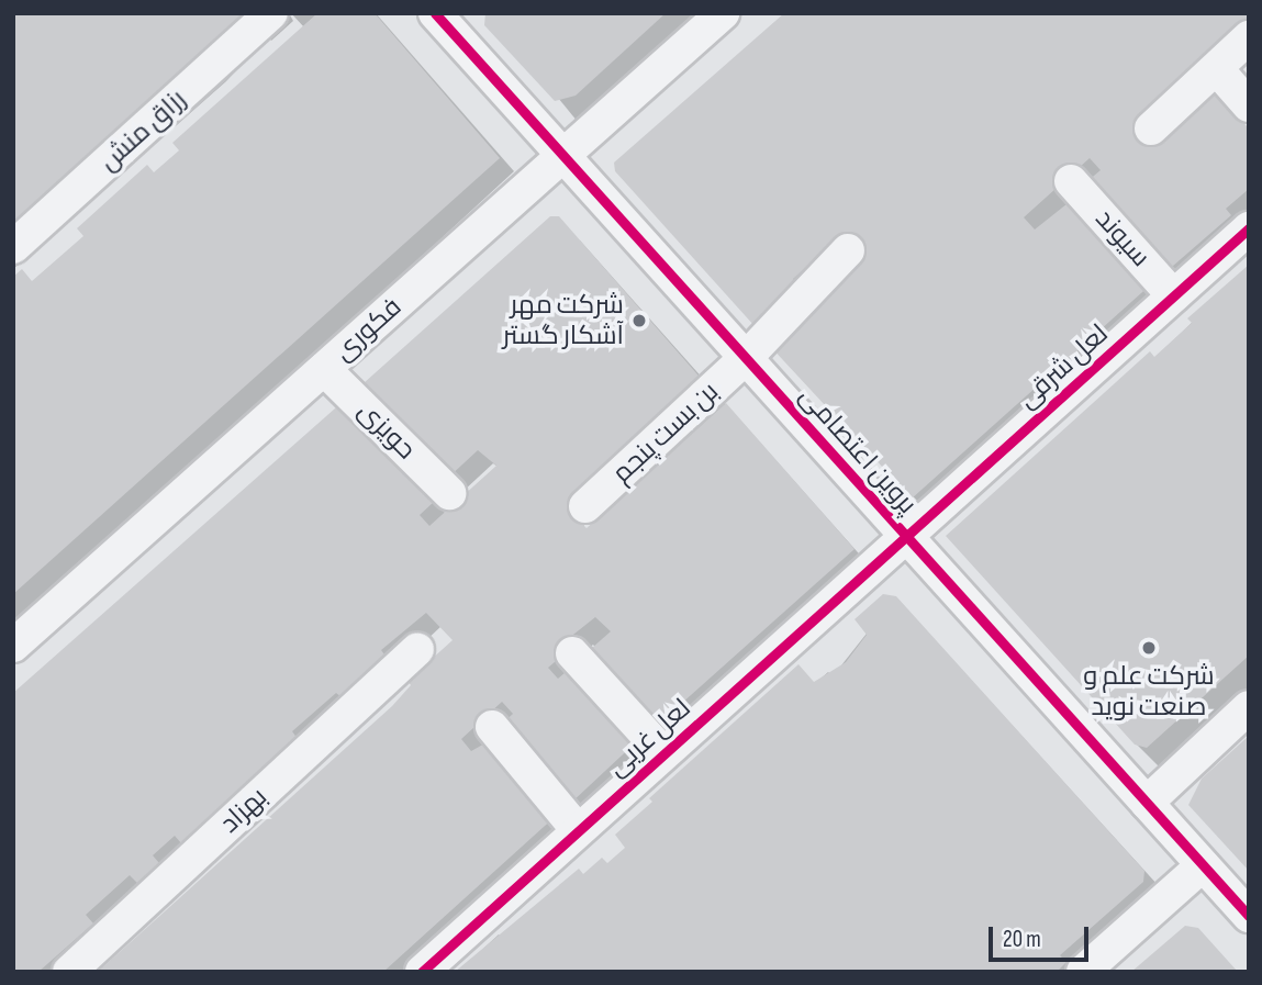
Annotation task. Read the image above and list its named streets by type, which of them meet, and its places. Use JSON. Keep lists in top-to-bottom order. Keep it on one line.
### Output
{"streets":{"street":["رزاق منش","سیوند","فکوری","لعل شرقی","حویزی","بن بست پنجم","پروین اعتصامی","لعل غربی","بهزاد"]},"crossings":[["سیوند","لعل شرقی"],["فکوری","حویزی"],["فکوری","پروین اعتصامی"],["لعل شرقی","پروین اعتصامی"],["لعل شرقی","لعل غربی"],["بن بست پنجم","پروین اعتصامی"],["پروین اعتصامی","لعل غربی"]],"places":["شرکت مهر آشکار گستر","شرکت علم و صنعت نوید"],"scale_bar":"20 m"}
